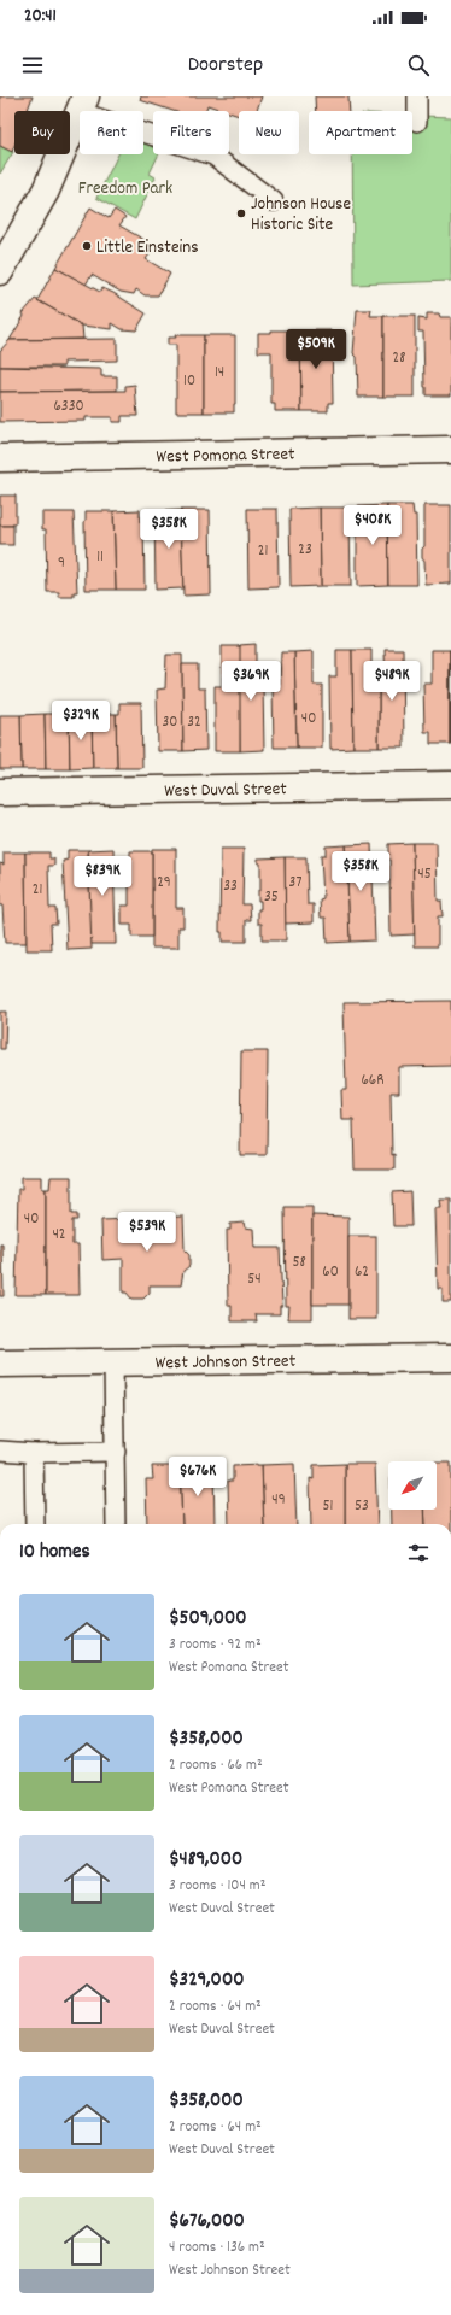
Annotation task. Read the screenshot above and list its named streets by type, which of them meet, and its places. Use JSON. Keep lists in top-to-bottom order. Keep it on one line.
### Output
{"streets":{"street":["West Pomona Street","West Duval Street","West Johnson Street"]},"parks":["Freedom Park"],"places":["Johnson House Historic Site","Little Einsteins"],"house_numbers":["28","14","10","6330","23","21","11","9","40","30","32","45","29","37","33","21","35","66R","40","42","58","60","62","54","49","51","53"],"north":"bottom left","page":{"status":"20:41","header":"Doorstep","chip":["Buy","Rent","Filters","New","Apartment"],"price":["$509K","$408K","$358K","$369K","$489K","$329K","$358K","$839K","$539K","$676K"],"heading":"10 homes","list":[{"name":"$509,000","note":"3 rooms · 92 m² · West Pomona Street"},{"name":"$358,000","note":"2 rooms · 66 m² · West Pomona Street"},{"name":"$489,000","note":"3 rooms · 104 m² · West Duval Street"},{"name":"$329,000","note":"2 rooms · 64 m² · West Duval Street"},{"name":"$358,000","note":"2 rooms · 64 m² · West Duval Street"},{"name":"$676,000","note":"4 rooms · 136 m² · West Johnson Street"}]}}
